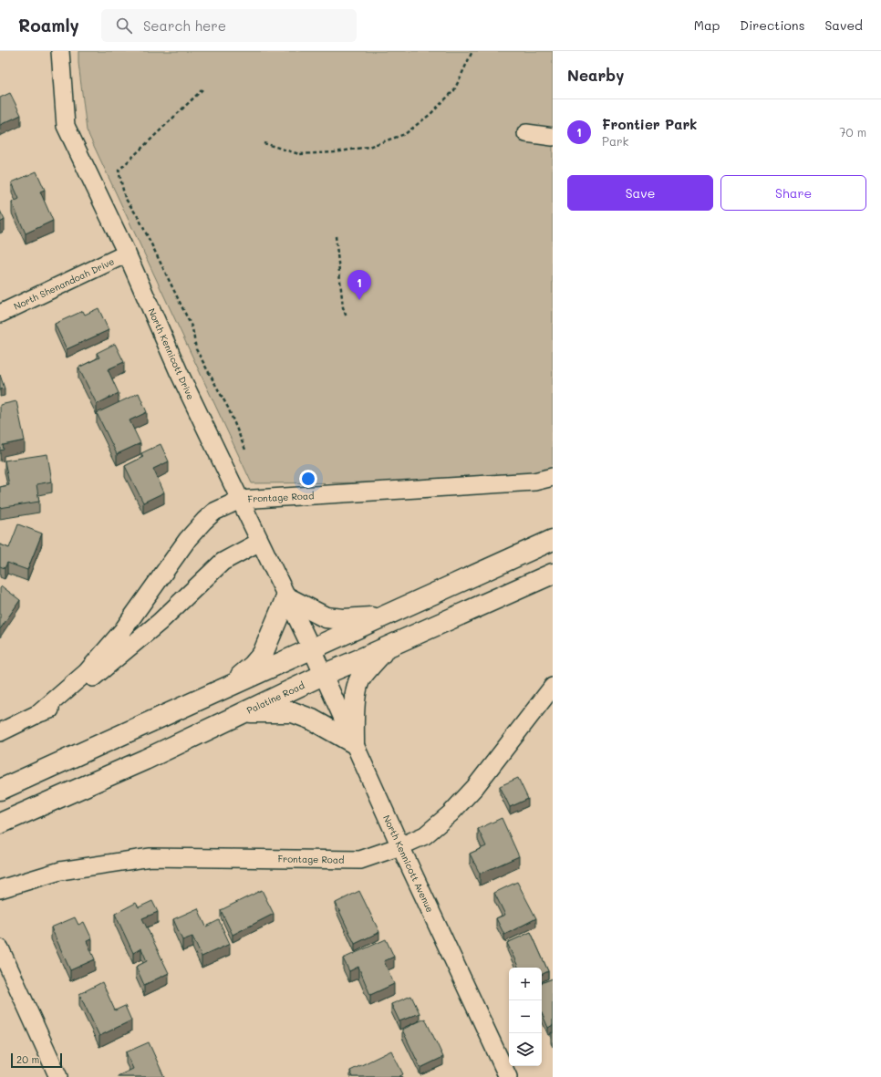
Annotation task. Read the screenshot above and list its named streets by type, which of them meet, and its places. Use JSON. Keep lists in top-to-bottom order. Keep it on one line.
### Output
{"streets":{"highway":["Palatine Road"],"street":["North Shenandoah Drive","North Kennicott Drive","Frontage Road","North Kennicott Avenue"]},"crossings":[["North Shenandoah Drive","North Kennicott Drive"],["North Kennicott Drive","Frontage Road"],["North Kennicott Drive","North Kennicott Avenue"],["Frontage Road","North Kennicott Avenue"],["Palatine Road","North Kennicott Avenue"]],"scale_bar":"20 m","page":{"header":"Roamly","search":"Search here","nav":["Map","Directions","Saved"],"heading":"Nearby","list":[{"mark":"1","name":"Frontier Park","note":"Park","value":"70 m"}],"buttons":["Save","Share"],"pins":"1","map_buttons":["+","−"],"scale":"20 m"}}
